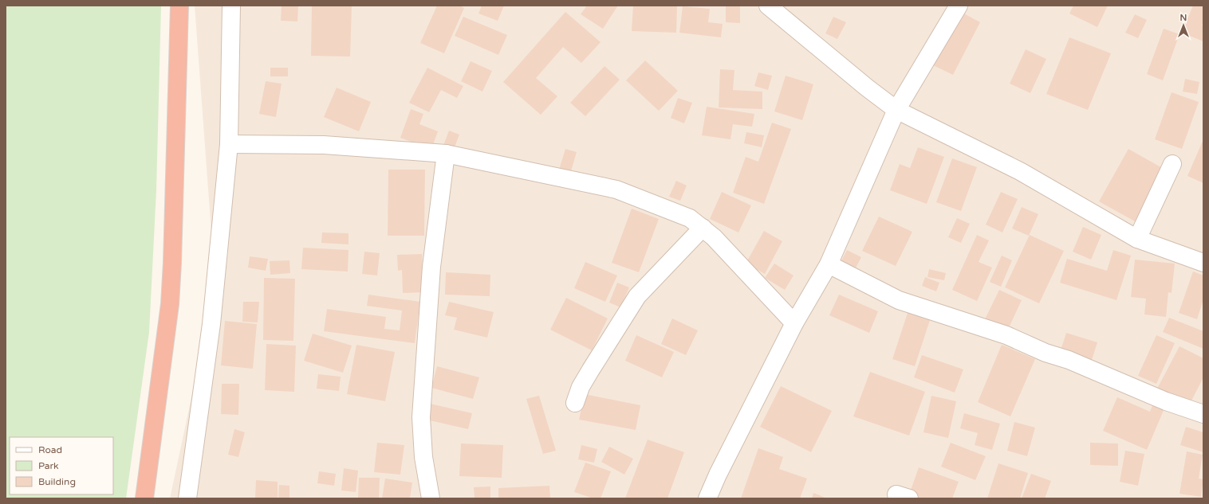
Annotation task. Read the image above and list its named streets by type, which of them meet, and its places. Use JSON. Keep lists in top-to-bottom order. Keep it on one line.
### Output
{"legend":["Road","Park","Building"],"north":"top"}
